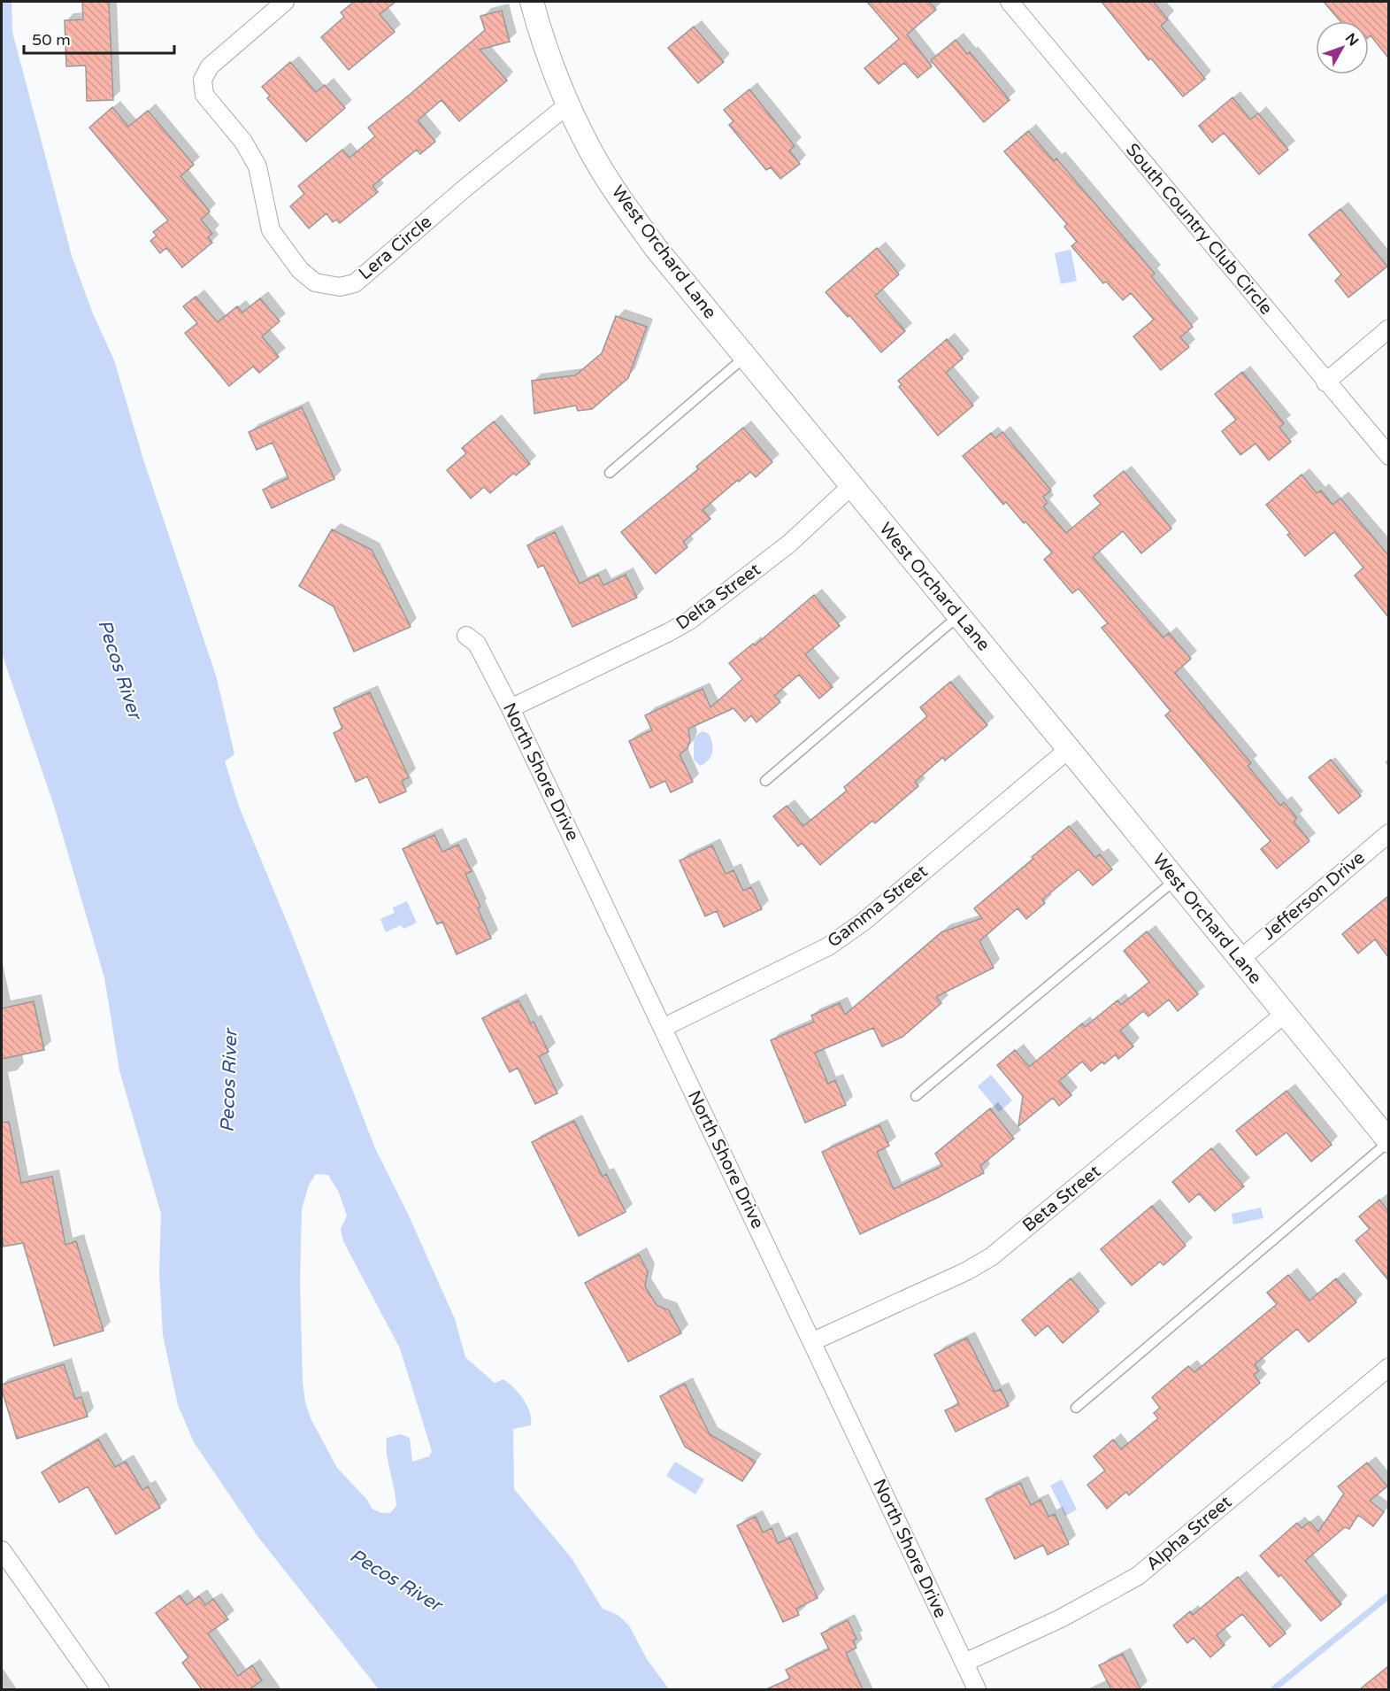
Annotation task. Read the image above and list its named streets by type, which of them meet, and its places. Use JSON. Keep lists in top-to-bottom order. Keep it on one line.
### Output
{"streets":{"street":["South Country Club Circle","Lera Circle","West Orchard Lane","Delta Street","North Shore Drive","Jefferson Drive","Gamma Street","Beta Street","Alpha Street"]},"crossings":[["Lera Circle","West Orchard Lane"],["West Orchard Lane","Delta Street"],["West Orchard Lane","Jefferson Drive"],["West Orchard Lane","Gamma Street"],["West Orchard Lane","Beta Street"],["Delta Street","North Shore Drive"],["North Shore Drive","Gamma Street"],["North Shore Drive","Beta Street"],["North Shore Drive","Alpha Street"]],"water":["Pecos River"],"scale_bar":"50 m","north":"top right"}
